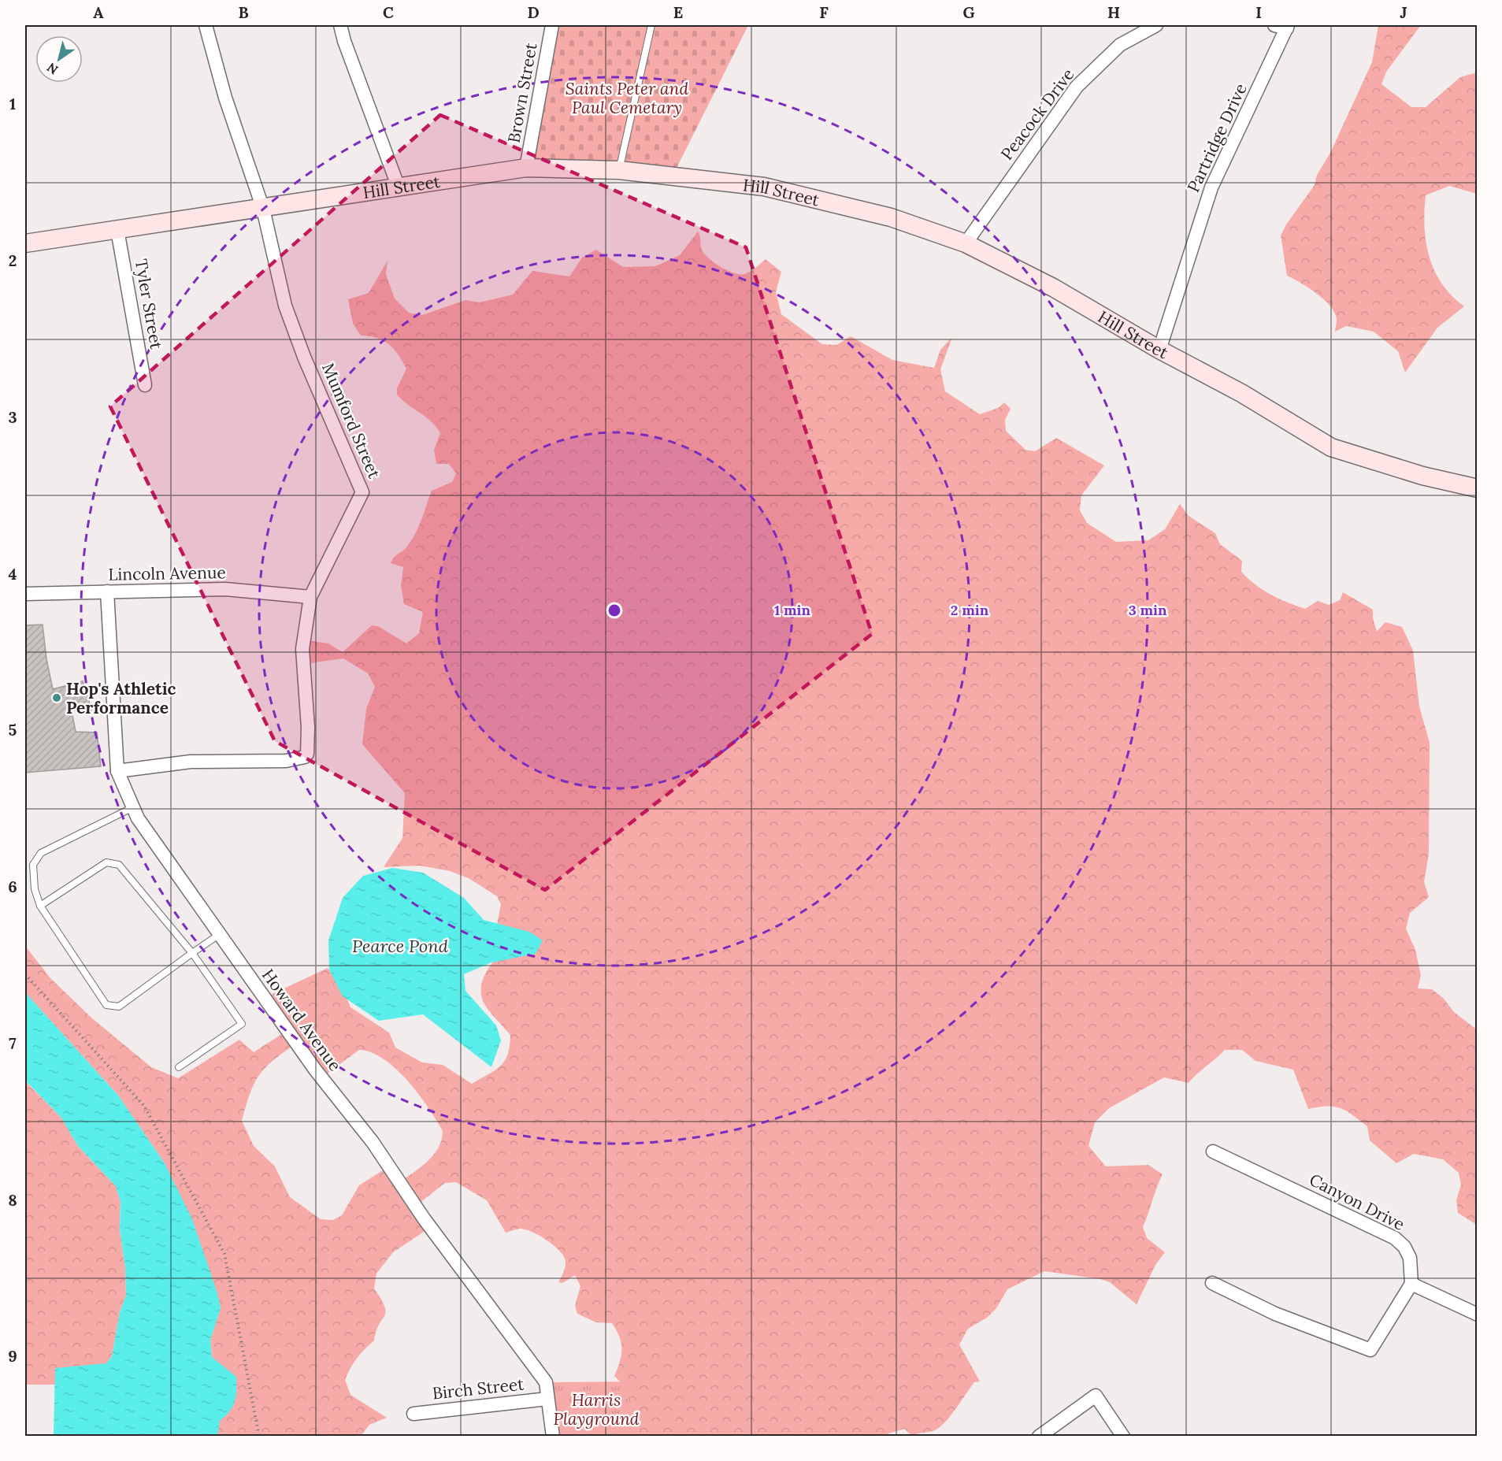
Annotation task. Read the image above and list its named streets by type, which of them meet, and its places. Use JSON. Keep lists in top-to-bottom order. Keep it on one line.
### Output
{"streets":{"street":["Brown Street","Peacock Drive","Partridge Drive","Hill Street","Tyler Street","Mumford Street","Lincoln Avenue","Howard Avenue","Canyon Drive","Birch Street"]},"crossings":[["Brown Street","Hill Street"],["Peacock Drive","Hill Street"],["Partridge Drive","Hill Street"],["Hill Street","Tyler Street"],["Hill Street","Mumford Street"],["Mumford Street","Lincoln Avenue"],["Mumford Street","Howard Avenue"],["Lincoln Avenue","Howard Avenue"],["Howard Avenue","Birch Street"]],"water":["Pearce Pond"],"parks":["Saints Peter and Paul Cemetary","Harris Playground"],"places":["Hop's Athletic Performance"],"north":"bottom left","grid":{"columns":["A","B","C","D","E","F","G","H","I","J"],"rows":["1","2","3","4","5","6","7","8","9"]},"rings":["1 min","2 min","3 min"]}
